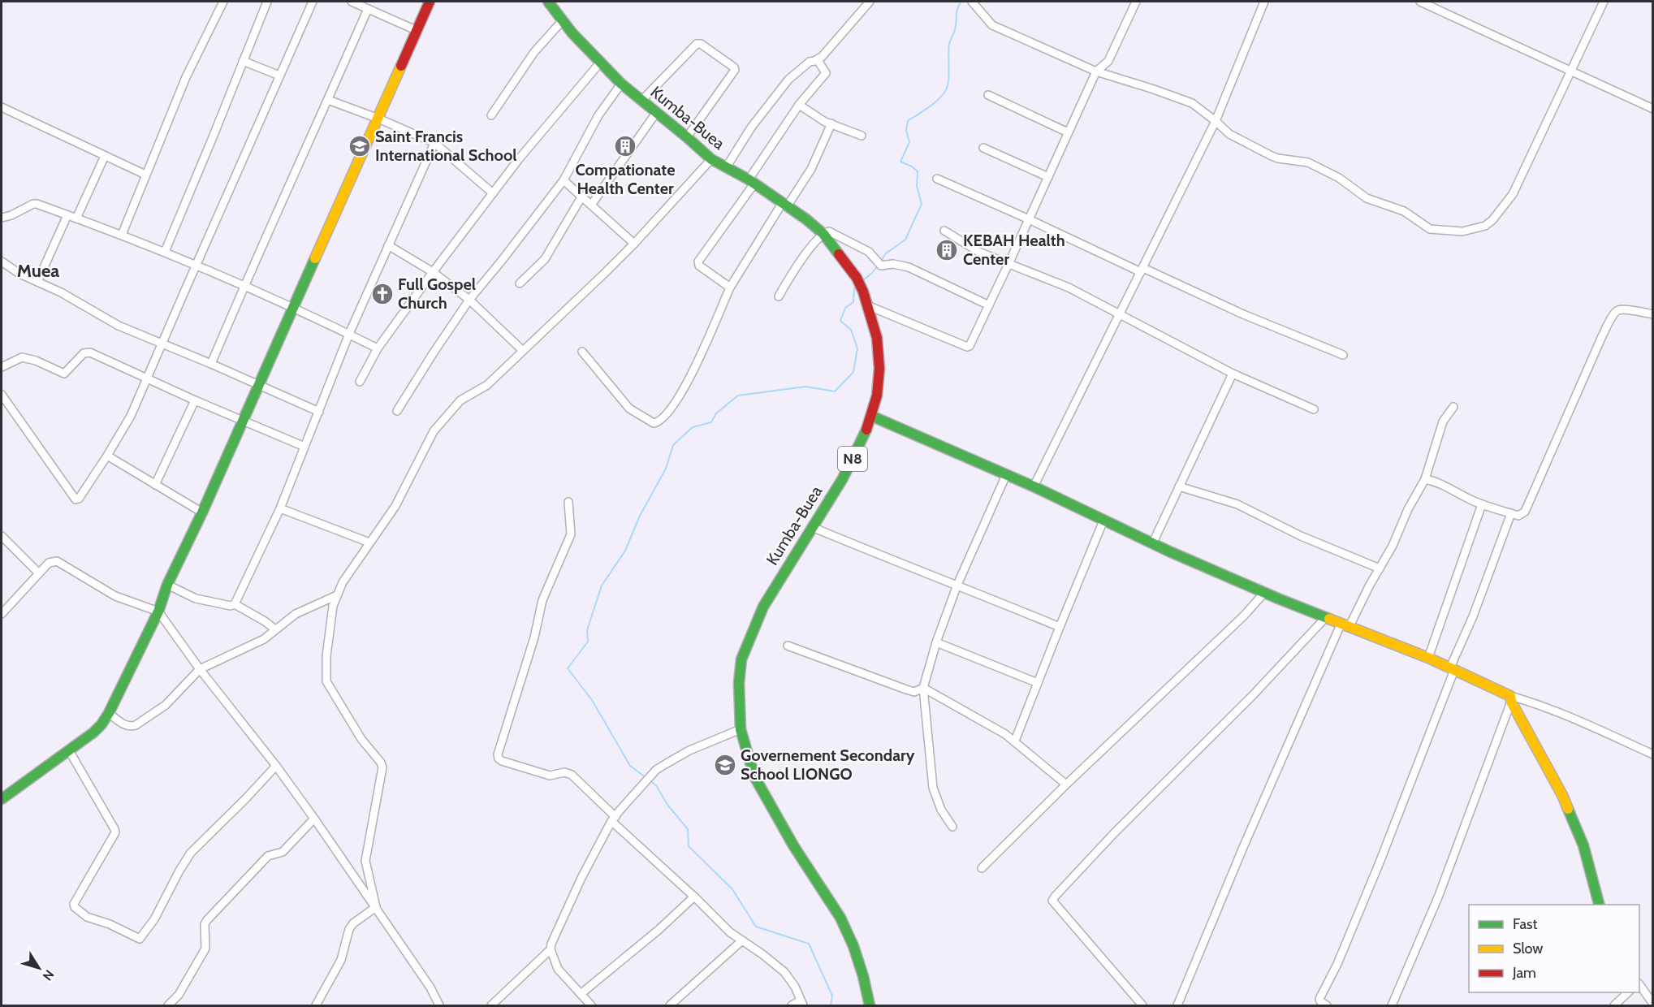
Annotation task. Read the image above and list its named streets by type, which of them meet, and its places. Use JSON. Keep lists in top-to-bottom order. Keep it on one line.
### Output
{"streets":{"main road":["Kumba-Buea","N8"]},"districts":["Muea"],"places":{"school or university":["Saint Francis International School","Governement Secondary School LIONGO"],"building":["Compationate Health Center","KEBAH Health Center"],"church":["Full Gospel Church"]},"legend":["Fast","Slow","Jam"],"north":"bottom right"}
